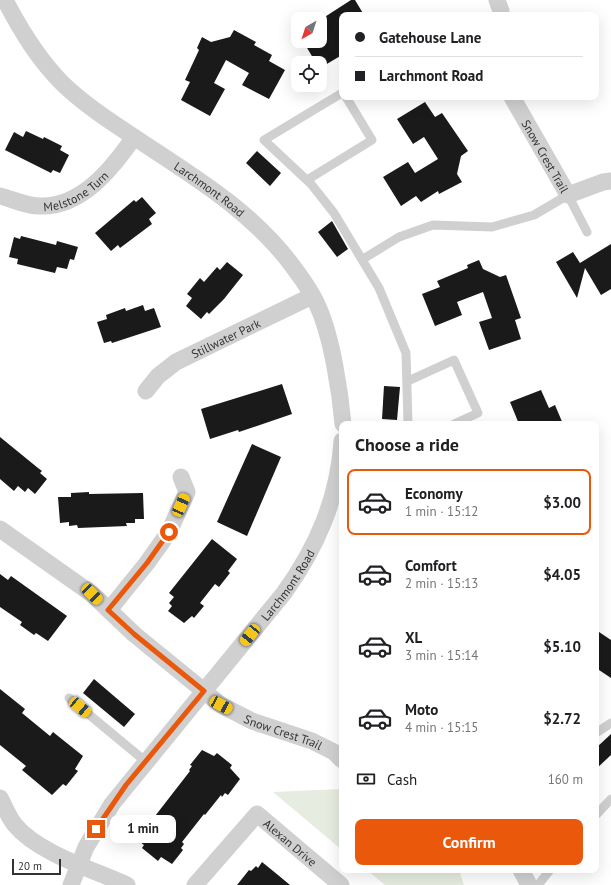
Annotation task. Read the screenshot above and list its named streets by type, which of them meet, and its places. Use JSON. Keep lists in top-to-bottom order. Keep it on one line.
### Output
{"streets":{"street":["Snow Crest Trail","Melstone Turn","Larchmont Road","Stillwater Park","Alexan Drive"]},"crossings":[["Snow Crest Trail","Larchmont Road"],["Melstone Turn","Larchmont Road"],["Larchmont Road","Stillwater Park"]],"scale_bar":"20 m","north":"bottom left","page":{"banner":["Gatehouse Lane","Larchmont Road"],"heading":"Choose a ride","list":[{"name":"Economy","note":"1 min · 15:12","value":"$3.00"},{"name":"Comfort","note":"2 min · 15:13","value":"$4.05"},{"name":"XL","note":"3 min · 15:14","value":"$5.10"},{"name":"Moto","note":"4 min · 15:15","value":"$2.72"}],"pay":["Cash","160 m"],"buttons":"Confirm","bubble":"1 min","scale":"20 m"}}
